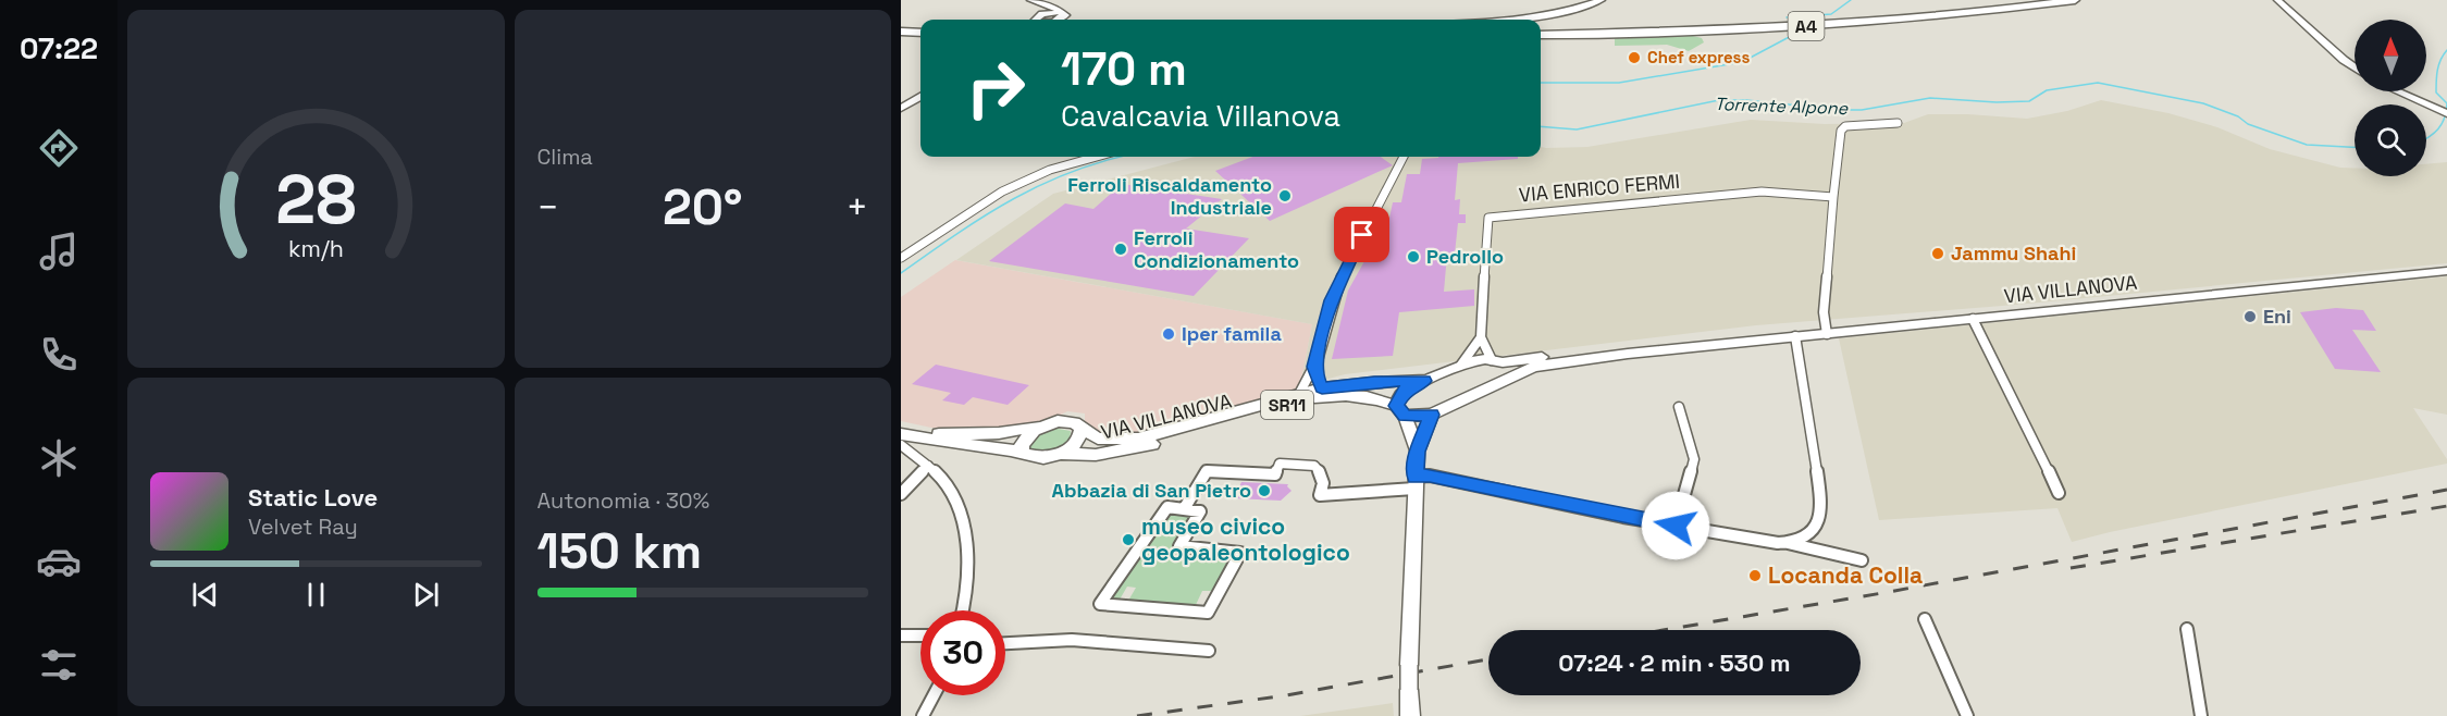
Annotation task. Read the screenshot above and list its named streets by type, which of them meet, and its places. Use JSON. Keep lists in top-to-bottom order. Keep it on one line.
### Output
{"streets":{"highway":["A4"],"main road":["VIA VILLANOVA","SR11"],"street":["VIA ENRICO FERMI"]},"crossings":[["VIA ENRICO FERMI","VIA VILLANOVA"],["VIA VILLANOVA","SR11"]],"water":["Torrente Alpone"],"places":["Chef express","Ferroli Riscaldamento Industriale","Ferroli Condizionamento","Jammu Shahi","Pedrollo","Eni","Iper famila","Abbazia di San Pietro","museo civico geopaleontologico","Locanda Colla"],"north":"top","page":{"tabs":"07:22","tile":["Clima",["Autonomia · 30%","150 km"]],"turn":["170 m","Cavalcavia Villanova"],"heat":["−","20°","+"],"song":["Static Love","Velvet Ray"],"limit":"30","trip":"07:24 · 2 min · 530 m","gauge":["28","km/h"]}}
